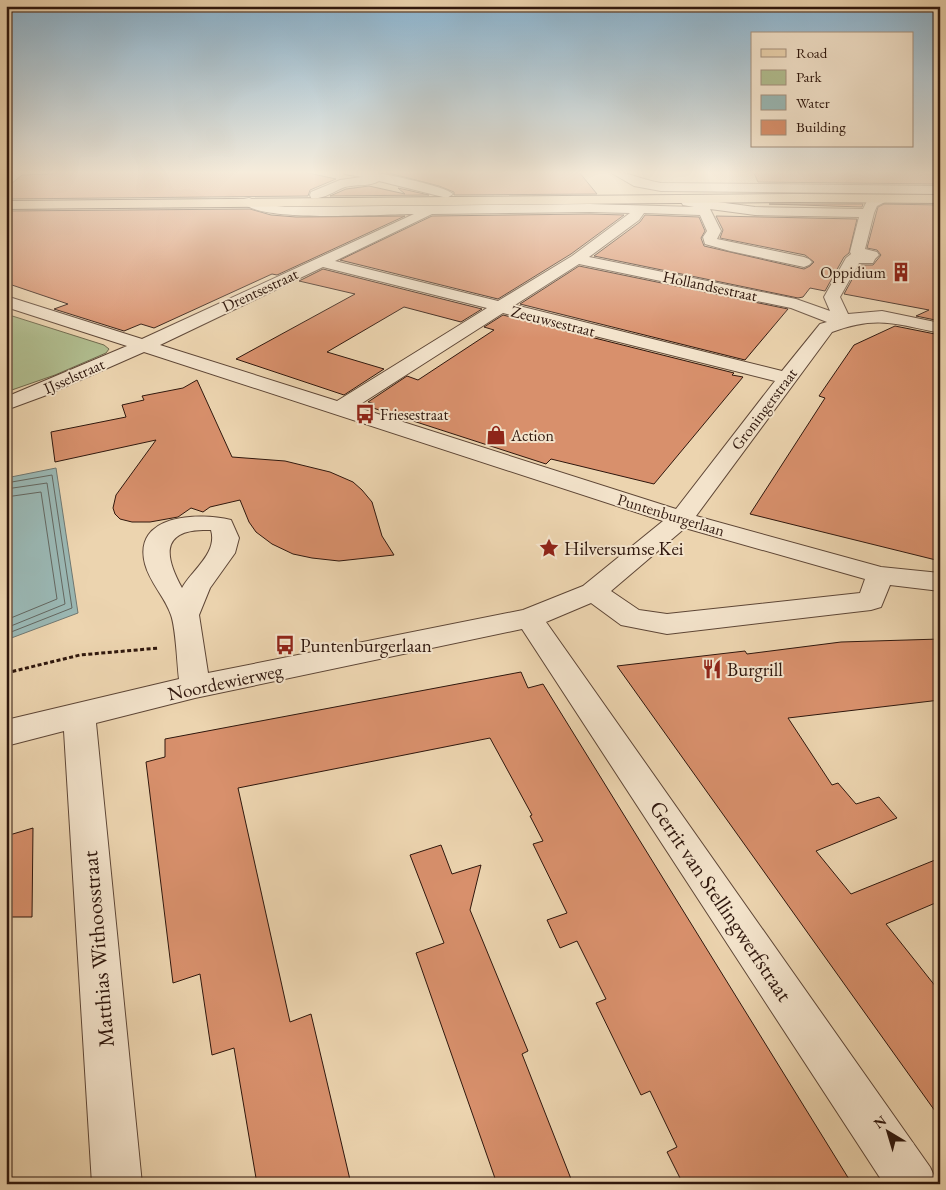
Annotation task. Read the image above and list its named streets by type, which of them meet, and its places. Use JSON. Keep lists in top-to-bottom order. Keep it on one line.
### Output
{"streets":{"street":["Hollandsestraat","Drentsestraat","Zeeuwsestraat","IJsselstraat","Groningerstraat","Puntenburgerlaan","Noordewierweg","Gerrit van Stellingwerfstraat","Matthias Withoosstraat"]},"crossings":[["Hollandsestraat","Groningerstraat"],["Drentsestraat","Zeeuwsestraat"],["Drentsestraat","IJsselstraat"],["Drentsestraat","Puntenburgerlaan"],["Zeeuwsestraat","Groningerstraat"],["IJsselstraat","Puntenburgerlaan"],["Groningerstraat","Puntenburgerlaan"],["Groningerstraat","Noordewierweg"],["Puntenburgerlaan","Noordewierweg"],["Noordewierweg","Gerrit van Stellingwerfstraat"],["Noordewierweg","Matthias Withoosstraat"]],"places":{"building":["Oppidium"],"bus stop":["Friesestraat","Puntenburgerlaan"],"shop":["Action"],"place":["Hilversumse Kei"],"restaurant":["Burgrill"]},"legend":["Road","Park","Water","Building"],"north":"top left"}
